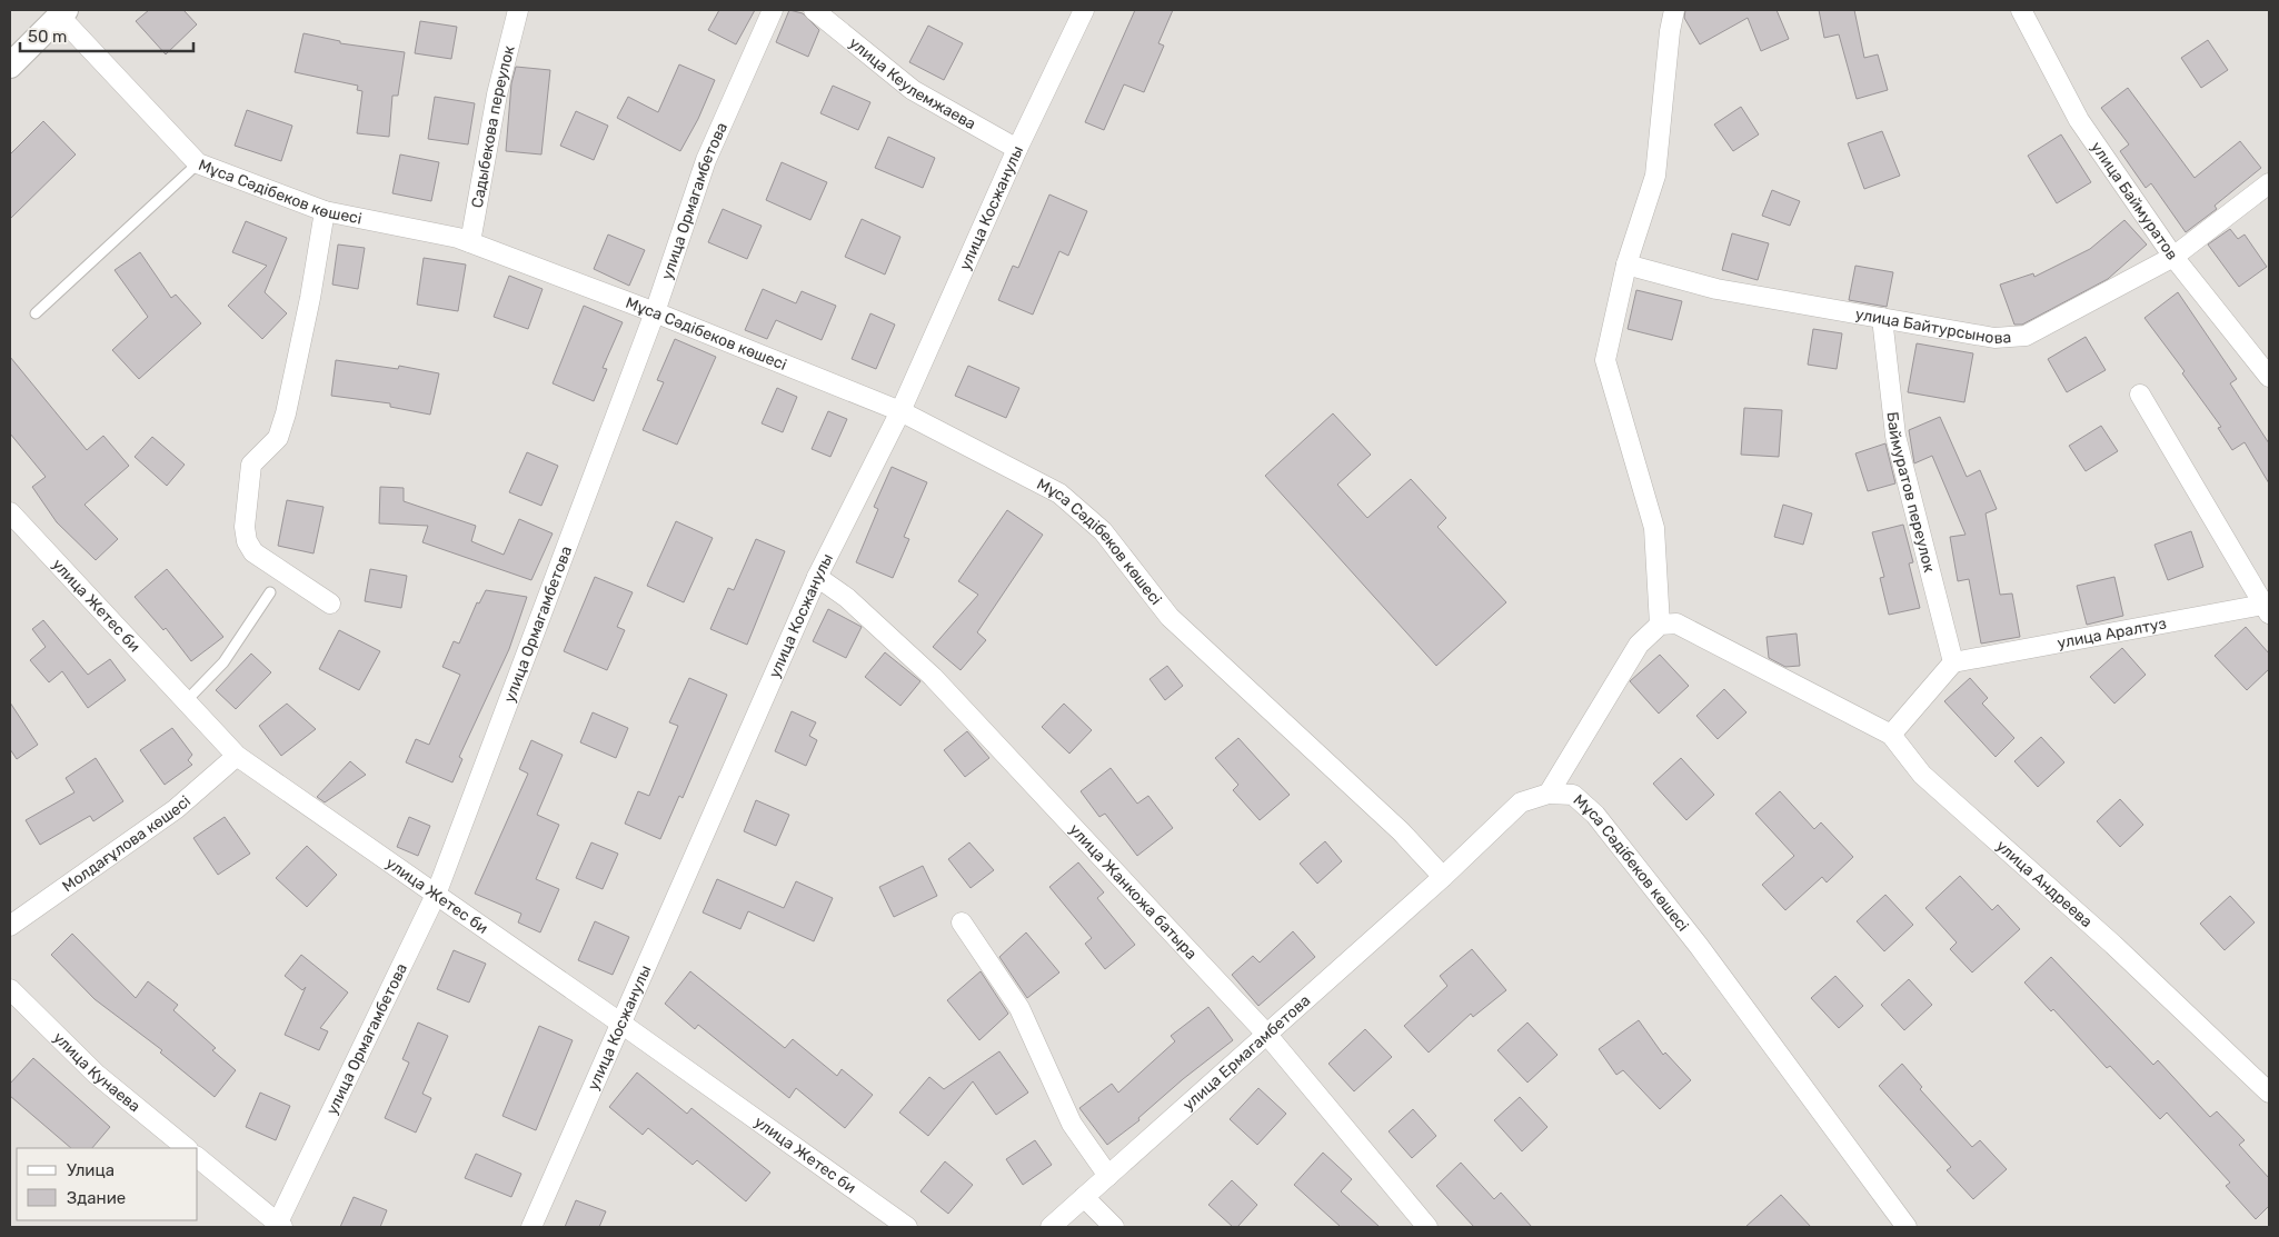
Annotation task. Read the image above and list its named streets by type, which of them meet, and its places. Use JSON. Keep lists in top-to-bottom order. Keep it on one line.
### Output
{"streets":{"street":["улица Кеулемжаева","Садыбекова переулок","Мұса Сәдібеков көшесі","улица Баймуратов","улица Ормагамбетова","улица Косжанулы","улица Байтурсынова","Баймуратов переулок","улица Жетес би","улица Аралтуз","Молдағұлова көшесі","улица Андреева","улица Жанкожа батыра","улица Ермагамбетова","улица Кунаева"]},"crossings":[["улица Кеулемжаева","улица Косжанулы"],["Садыбекова переулок","Мұса Сәдібеков көшесі"],["Мұса Сәдібеков көшесі","улица Ормагамбетова"],["Мұса Сәдібеков көшесі","улица Косжанулы"],["Мұса Сәдібеков көшесі","улица Ермагамбетова"],["улица Баймуратов","улица Байтурсынова"],["улица Ормагамбетова","улица Жетес би"],["улица Косжанулы","улица Жетес би"],["улица Косжанулы","улица Жанкожа батыра"],["улица Байтурсынова","Баймуратов переулок"],["Баймуратов переулок","улица Аралтуз"],["улица Жетес би","Молдағұлова көшесі"],["улица Жанкожа батыра","улица Ермагамбетова"]],"legend":["Улица","Здание"],"scale_bar":"50 m"}
